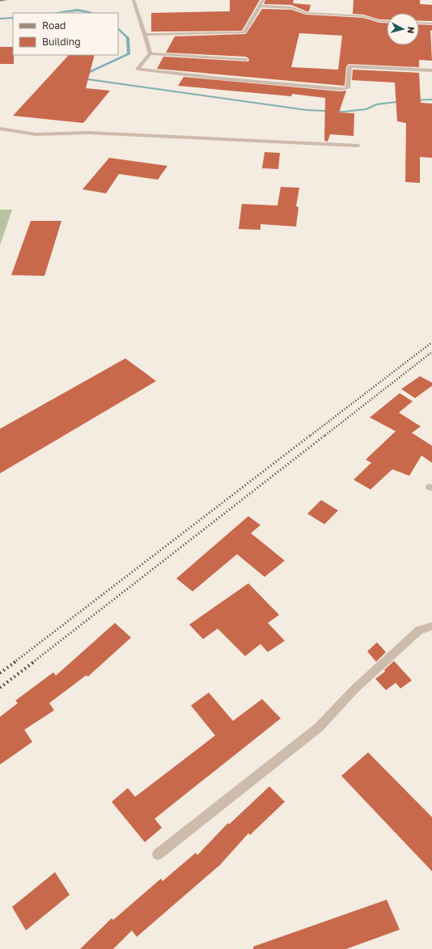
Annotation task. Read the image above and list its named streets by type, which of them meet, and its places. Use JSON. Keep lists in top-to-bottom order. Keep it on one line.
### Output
{"legend":["Road","Building"],"north":"right"}
